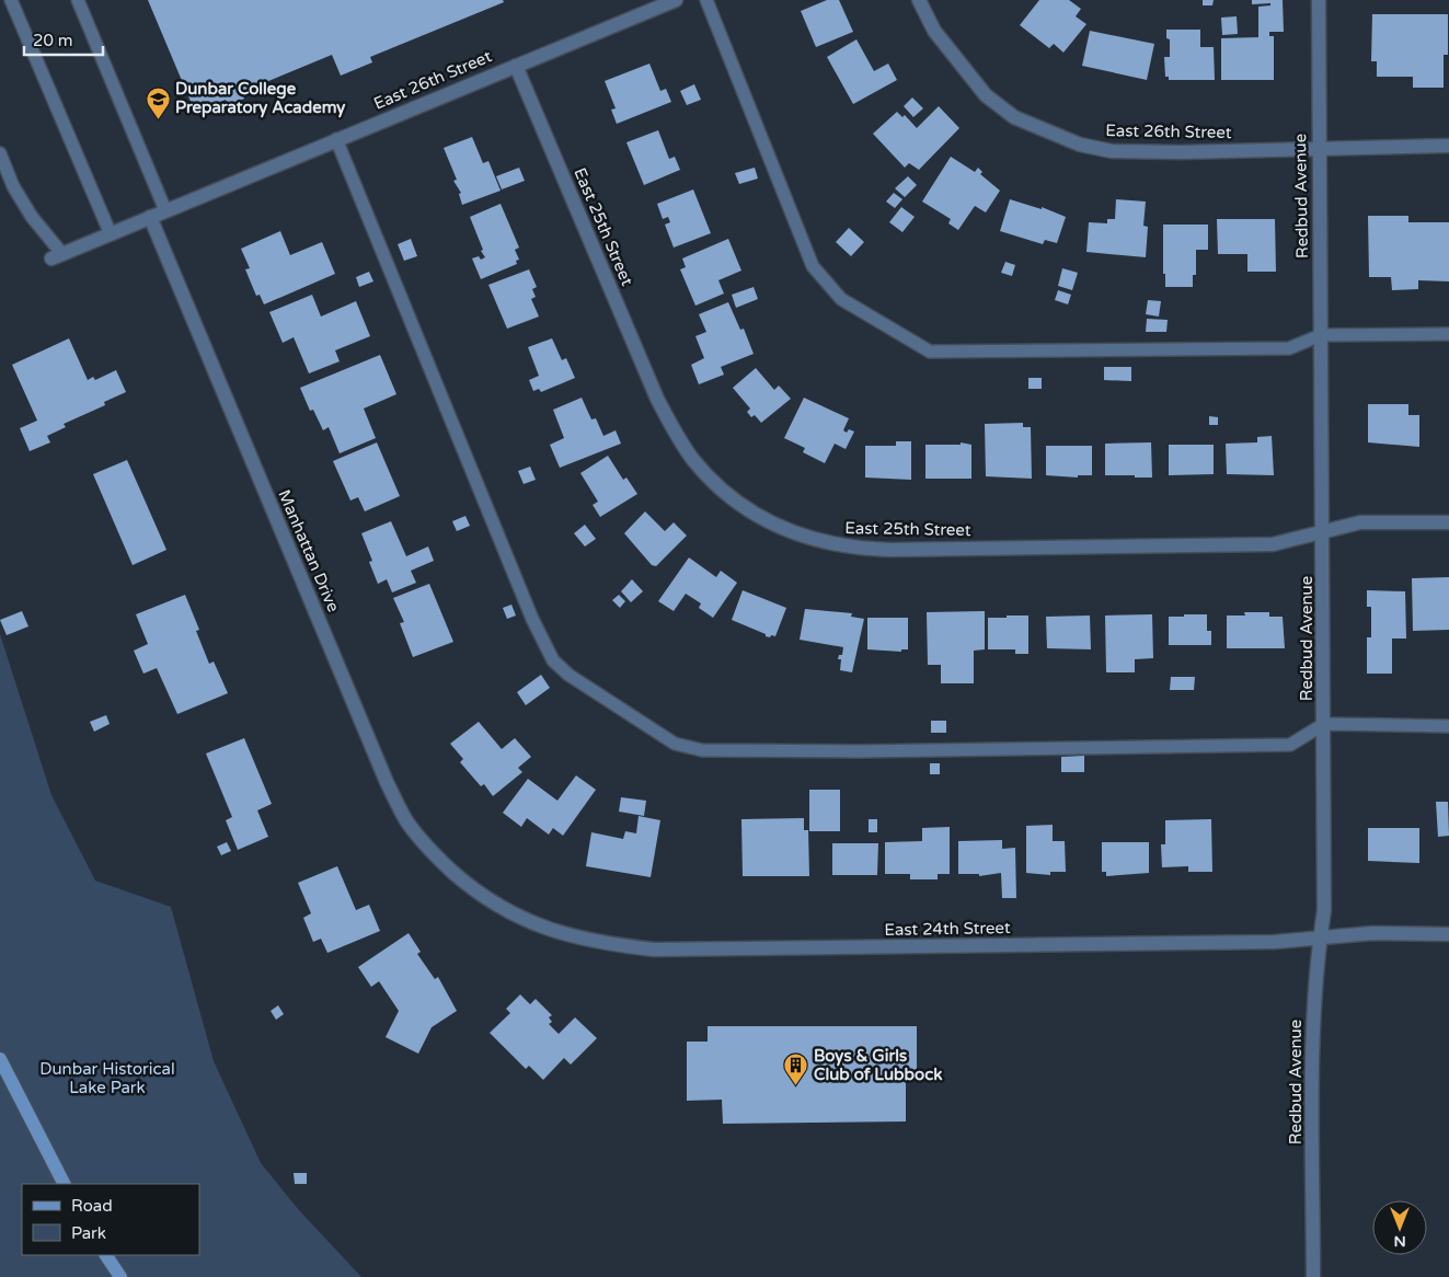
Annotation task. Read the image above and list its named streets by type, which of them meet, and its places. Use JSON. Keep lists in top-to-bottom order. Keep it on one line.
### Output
{"streets":{"street":["East 26th Street","Redbud Avenue","East 25th Street","Manhattan Drive","East 24th Street"]},"crossings":[["East 26th Street","Redbud Avenue"],["East 26th Street","East 25th Street"],["East 26th Street","Manhattan Drive"],["Redbud Avenue","East 25th Street"],["Redbud Avenue","East 24th Street"],["Manhattan Drive","East 24th Street"]],"parks":["Dunbar Historical Lake Park"],"places":{"school or university":["Dunbar College Preparatory Academy"],"building":["Boys & Girls Club of Lubbock"]},"legend":["Road","Park"],"scale_bar":"20 m","north":"bottom"}
